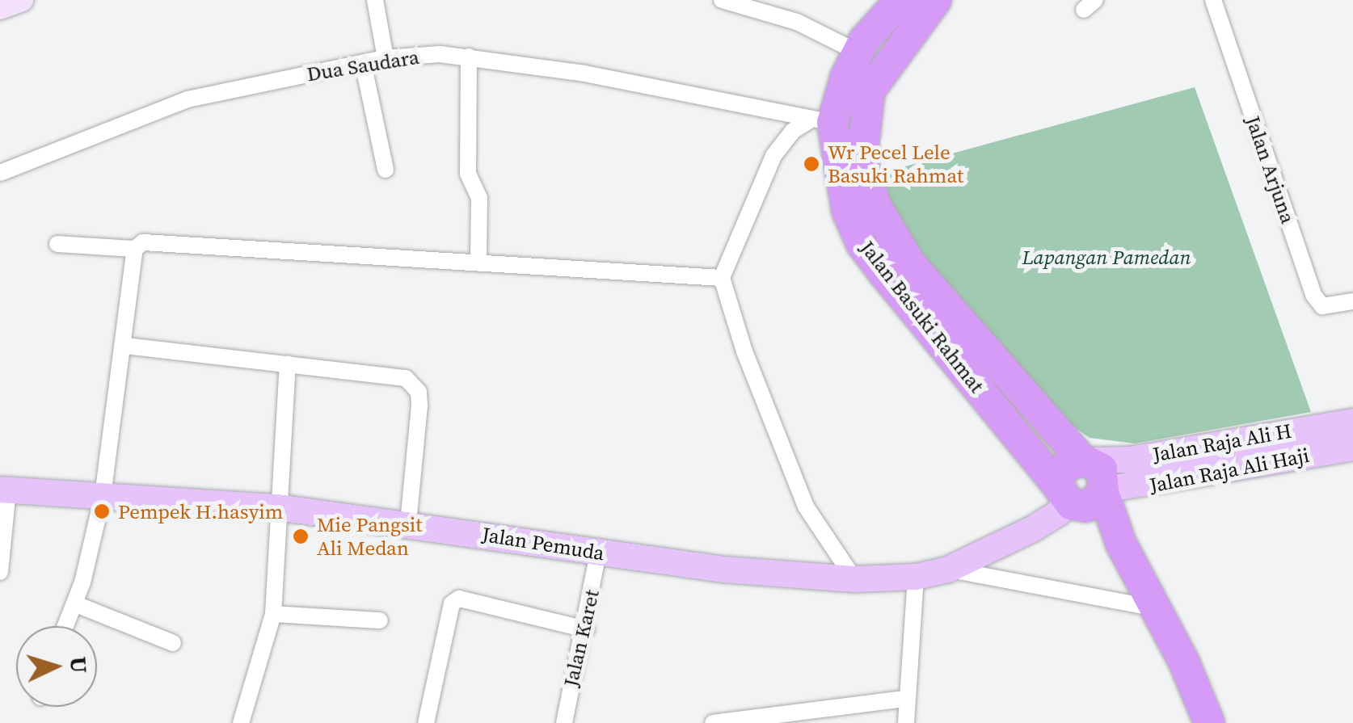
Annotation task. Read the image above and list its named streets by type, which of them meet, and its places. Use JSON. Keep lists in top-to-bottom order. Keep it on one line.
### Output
{"streets":{"highway":["Jalan Basuki Rahmat"],"main road":["Jalan Raja Ali H","Jalan Raja Ali Haji","Jalan Pemuda"],"street":["Dua Saudara","Jalan Arjuna","Jalan Karet"]},"crossings":[["Dua Saudara","Jalan Basuki Rahmat"],["Jalan Basuki Rahmat","Jalan Raja Ali H"],["Jalan Basuki Rahmat","Jalan Raja Ali Haji"],["Jalan Basuki Rahmat","Jalan Pemuda"],["Jalan Raja Ali H","Jalan Raja Ali Haji"],["Jalan Raja Ali H","Jalan Pemuda"],["Jalan Raja Ali Haji","Jalan Pemuda"],["Jalan Pemuda","Jalan Karet"]],"parks":["Lapangan Pamedan"],"places":["Wr Pecel Lele Basuki Rahmat","Pempek H.hasyim","Mie Pangsit Ali Medan"],"north":"right"}
